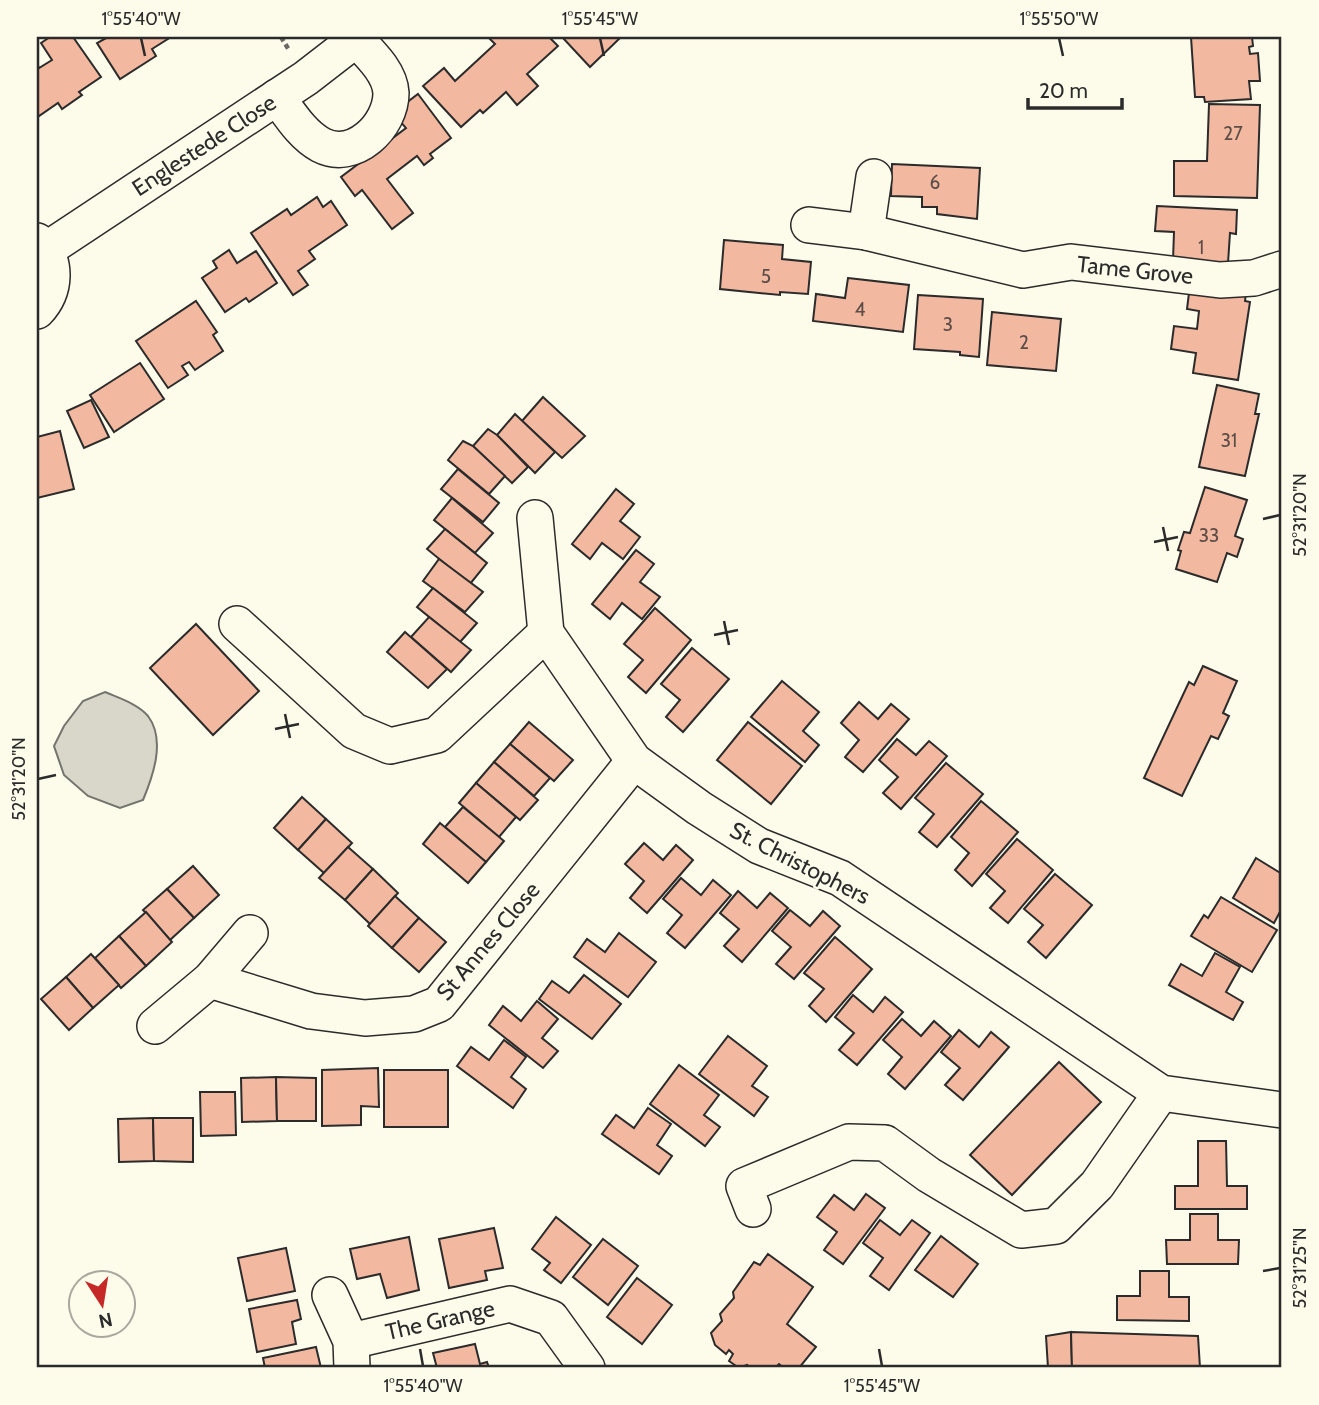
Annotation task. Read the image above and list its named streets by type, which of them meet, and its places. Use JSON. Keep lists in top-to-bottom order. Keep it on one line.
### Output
{"streets":{"street":["Englestede Close","Tame Grove","St. Christophers","St Annes Close","The Grange"]},"crossings":[["St. Christophers","St Annes Close"]],"house_numbers":["27","6","1","5","4","3","2","31","33"],"scale_bar":"20 m","north":"bottom","coordinates":["1°55'40\"W","1°55'45\"W","1°55'50\"W","52°31'20\"N","52°31'25\"N"]}
